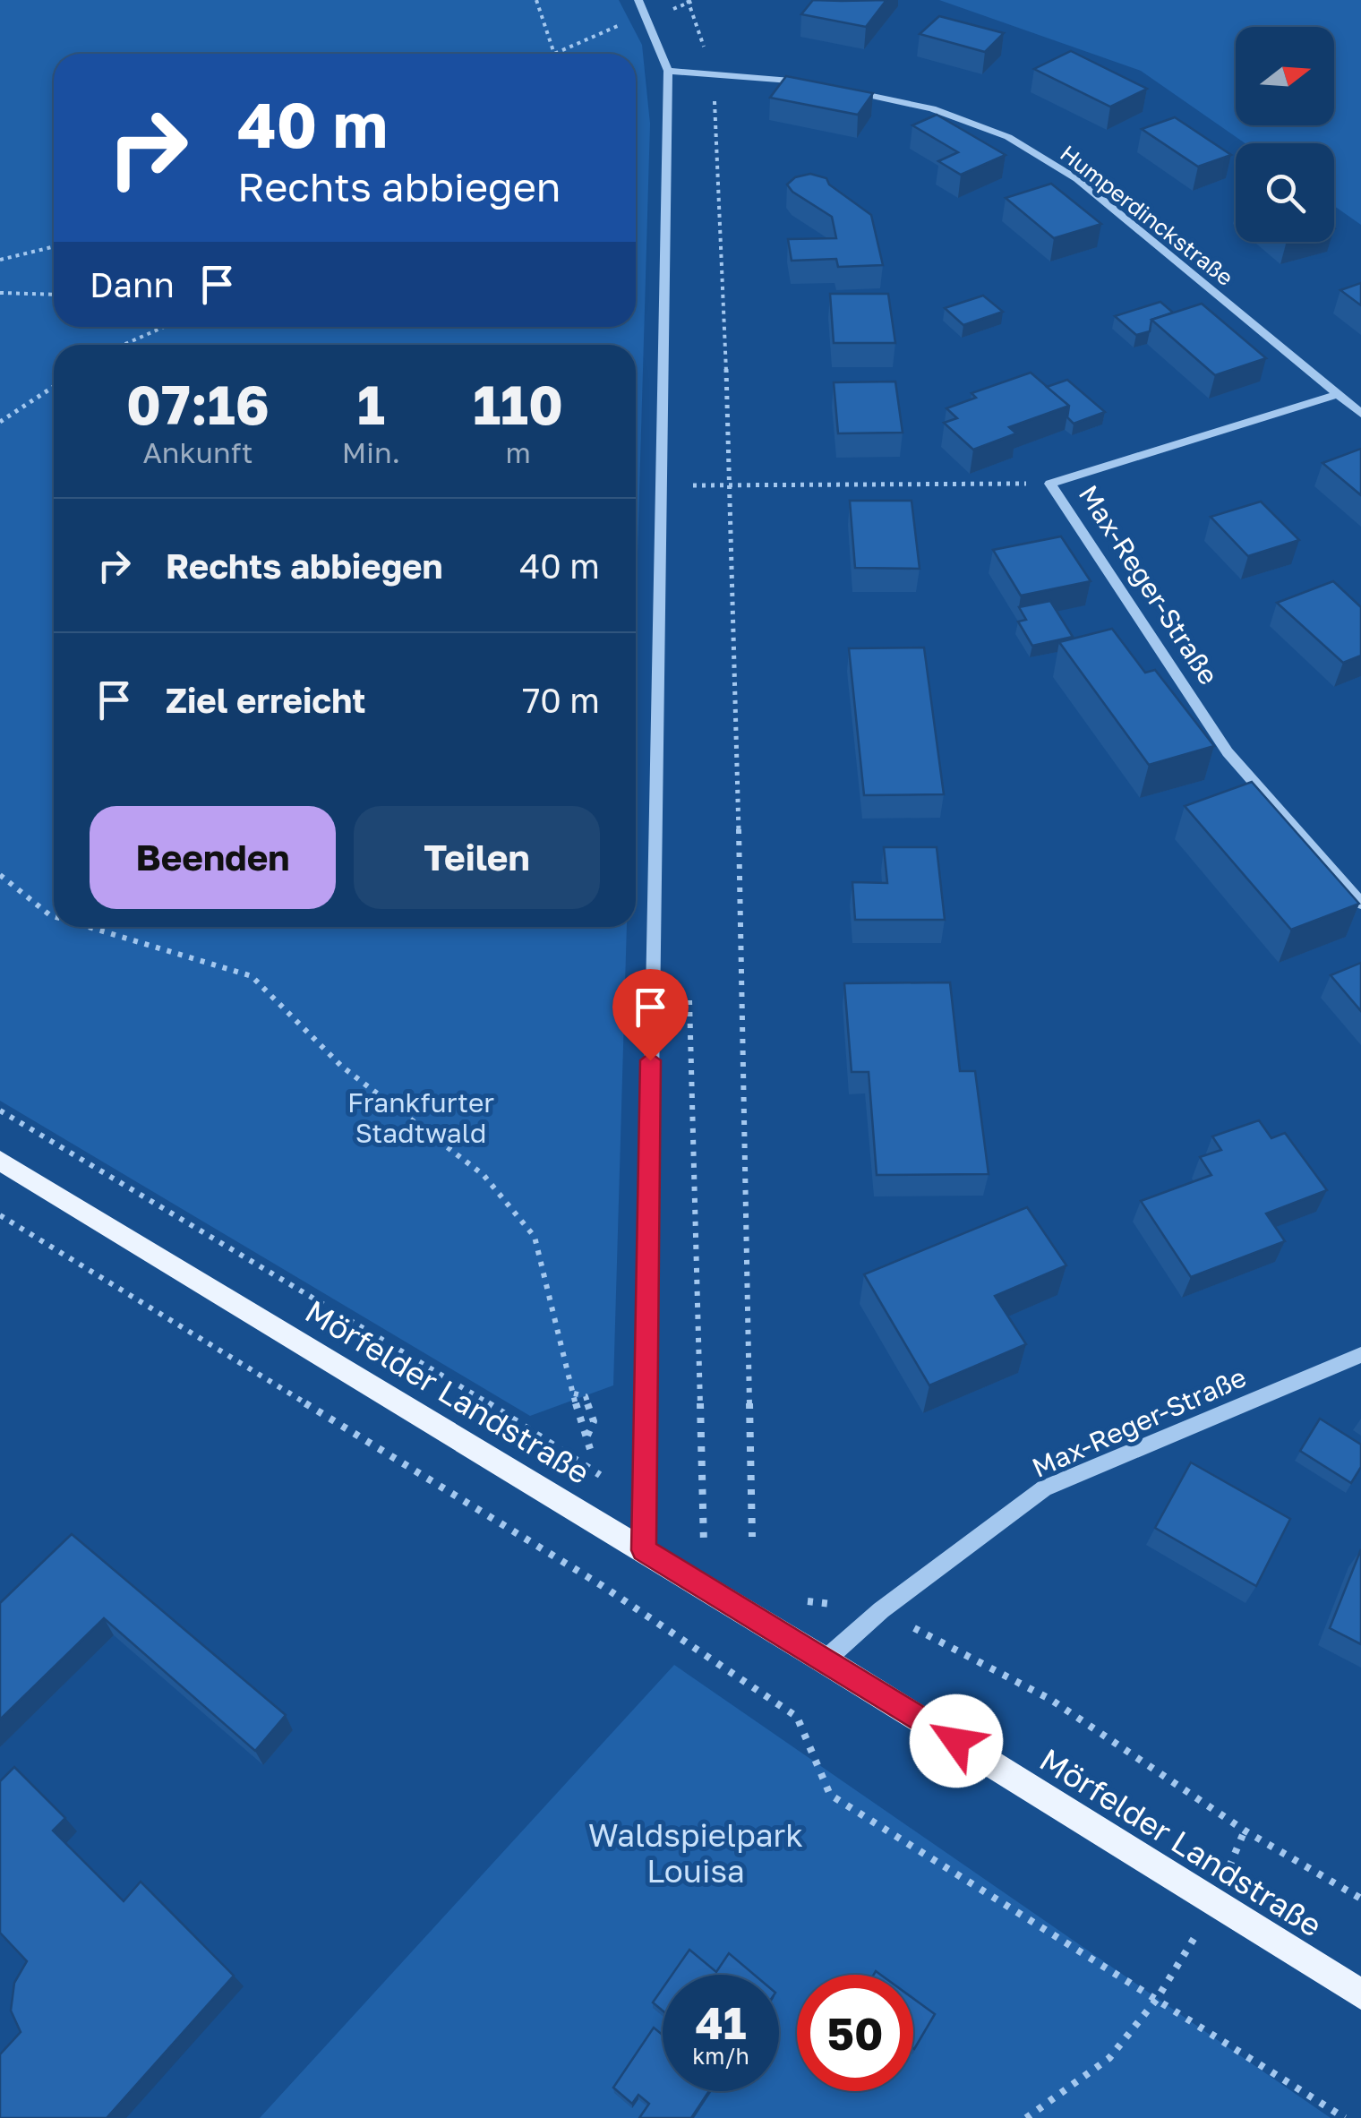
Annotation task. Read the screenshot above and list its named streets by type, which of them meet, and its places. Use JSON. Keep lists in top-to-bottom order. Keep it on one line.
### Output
{"streets":{"main road":["Mörfelder Landstraße"],"street":["Humperdinckstraße","Max-Reger-Straße"]},"crossings":[["Humperdinckstraße","Max-Reger-Straße"],["Max-Reger-Straße","Mörfelder Landstraße"]],"parks":["Frankfurter Stadtwald","Waldspielpark Louisa"],"north":"right","page":{"turn":["40 m","Rechts abbiegen"],"then":"Dann","eta":["07:16","Ankunft","1","Min.","110","m"],"list":[{"name":"Rechts abbiegen","value":"40 m"},{"name":"Ziel erreicht","value":"70 m"}],"buttons":["Beenden","Teilen"],"speed":"41 km/h","limit":"50"}}
